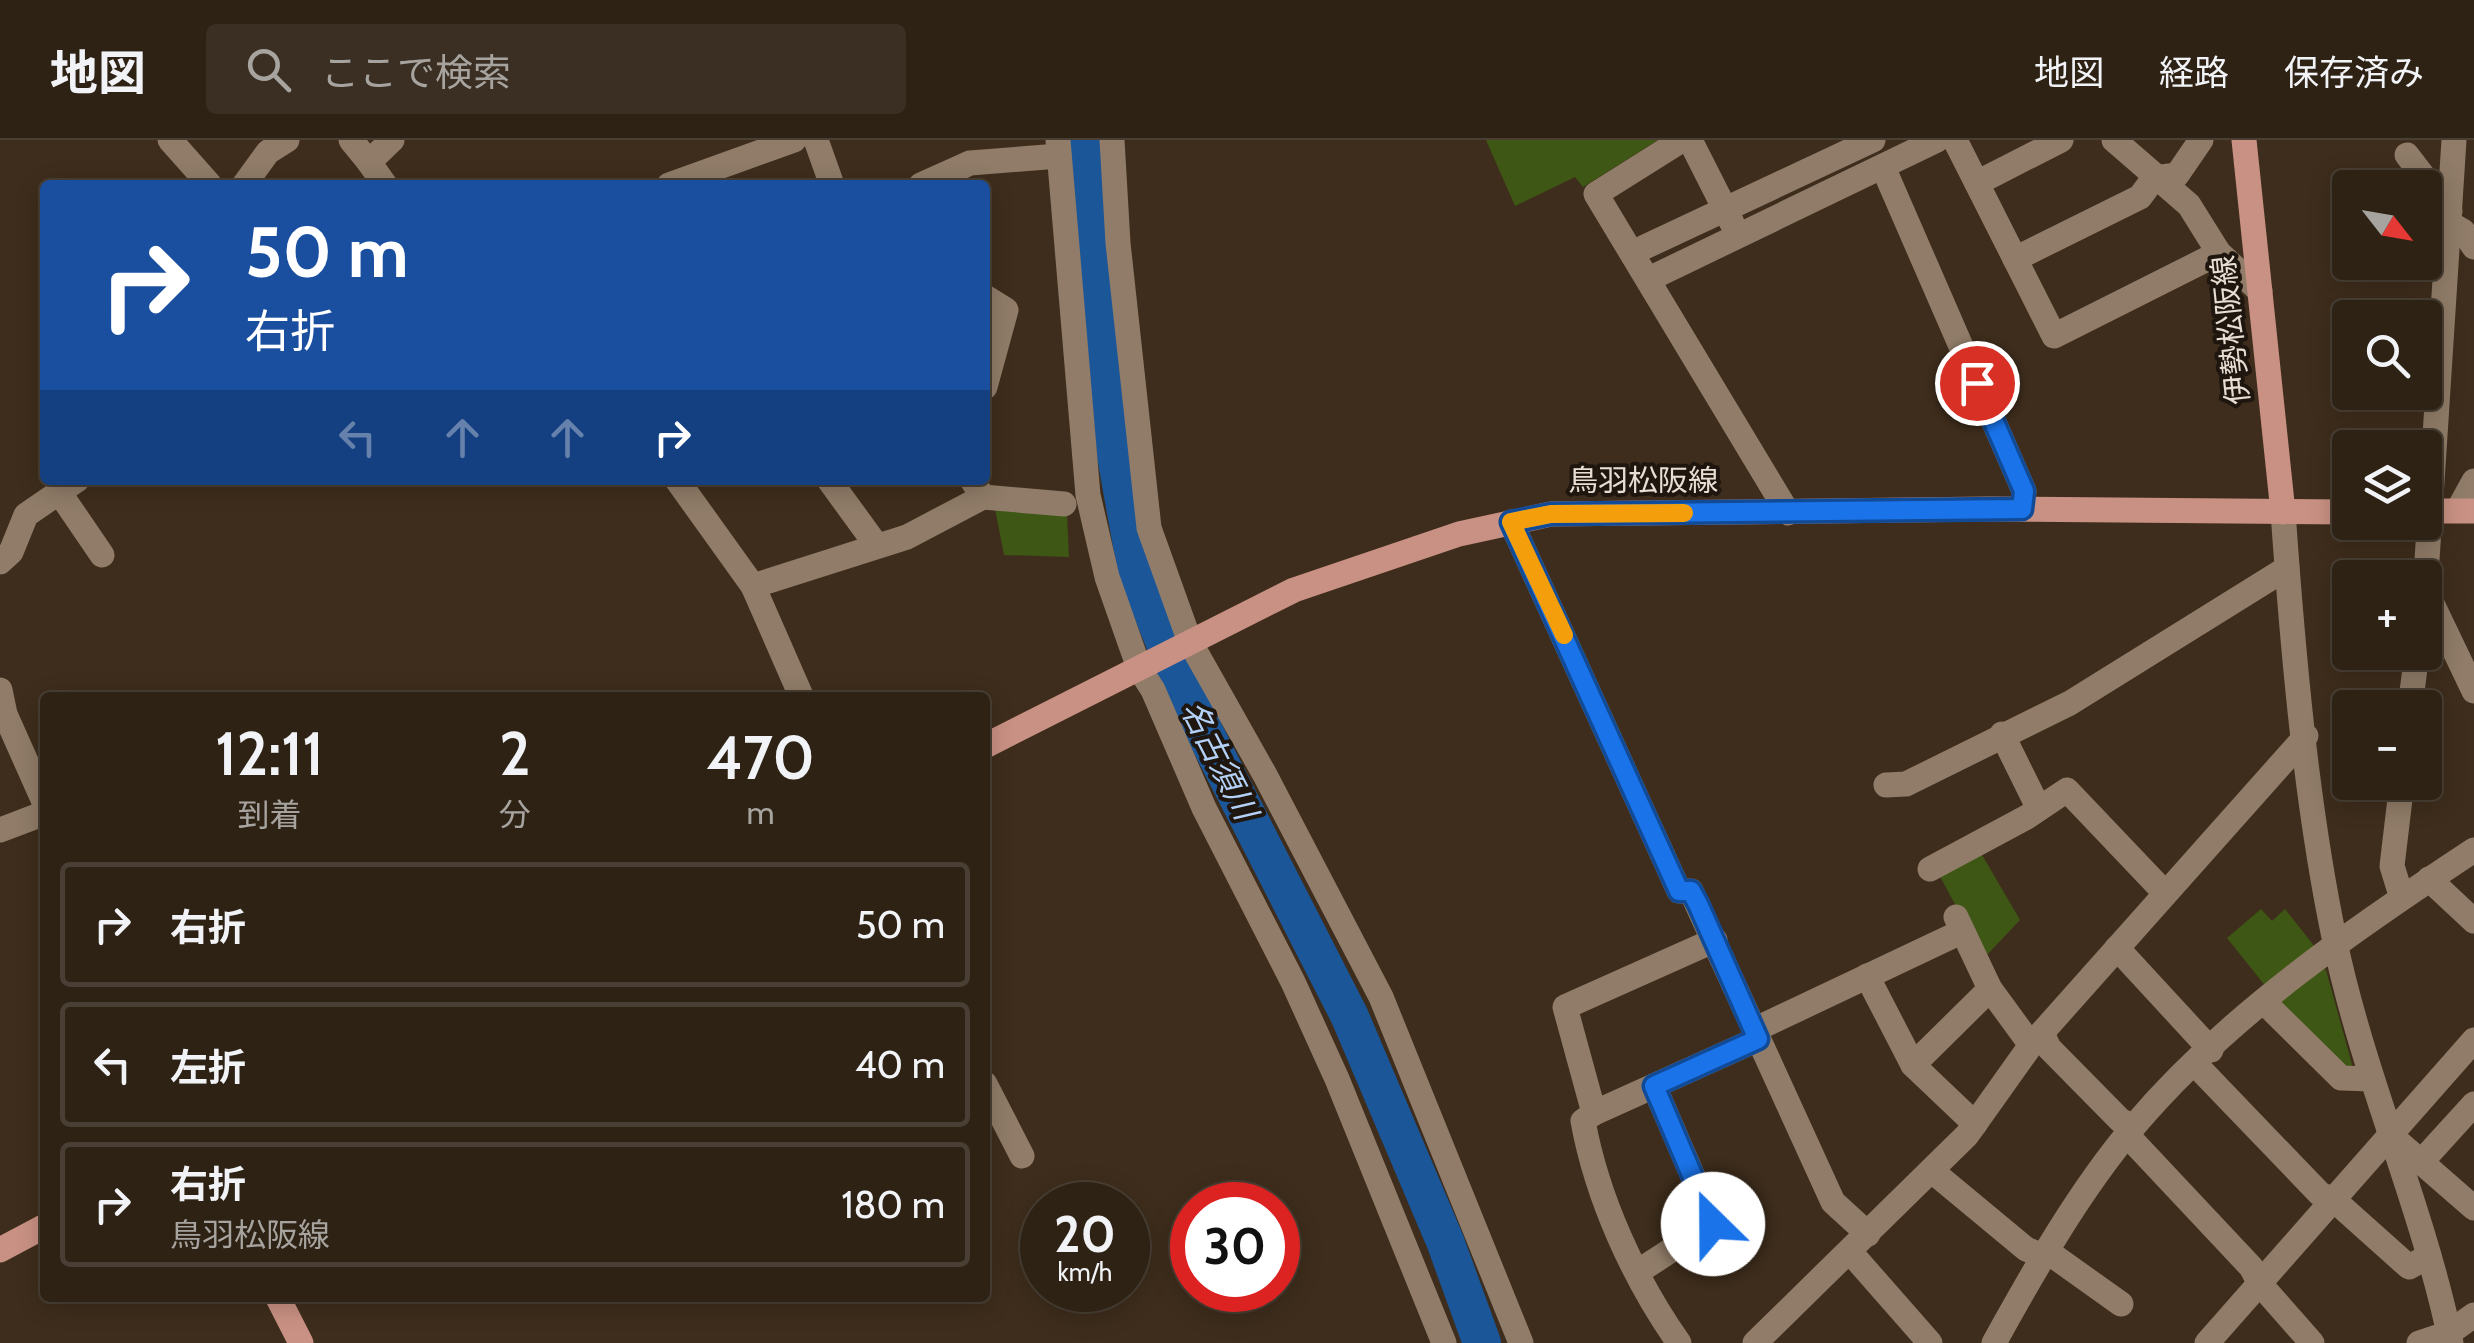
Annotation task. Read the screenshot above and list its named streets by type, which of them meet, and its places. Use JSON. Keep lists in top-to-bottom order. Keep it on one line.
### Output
{"streets":{"main road":["伊勢松阪線","鳥羽松阪線"]},"crossings":[["伊勢松阪線","鳥羽松阪線"]],"water":["名古須川"],"north":"bottom right","page":{"header":"地図","search":"ここで検索","nav":["地図","経路","保存済み"],"map_buttons":["+","−"],"turn":["50 m","右折"],"eta":["12:11","到着","2","分","470","m"],"list":[{"name":"右折","value":"50 m"},{"name":"左折","value":"40 m"},{"name":"右折","note":"鳥羽松阪線","value":"180 m"}],"speed":"20 km/h","limit":"30"}}
